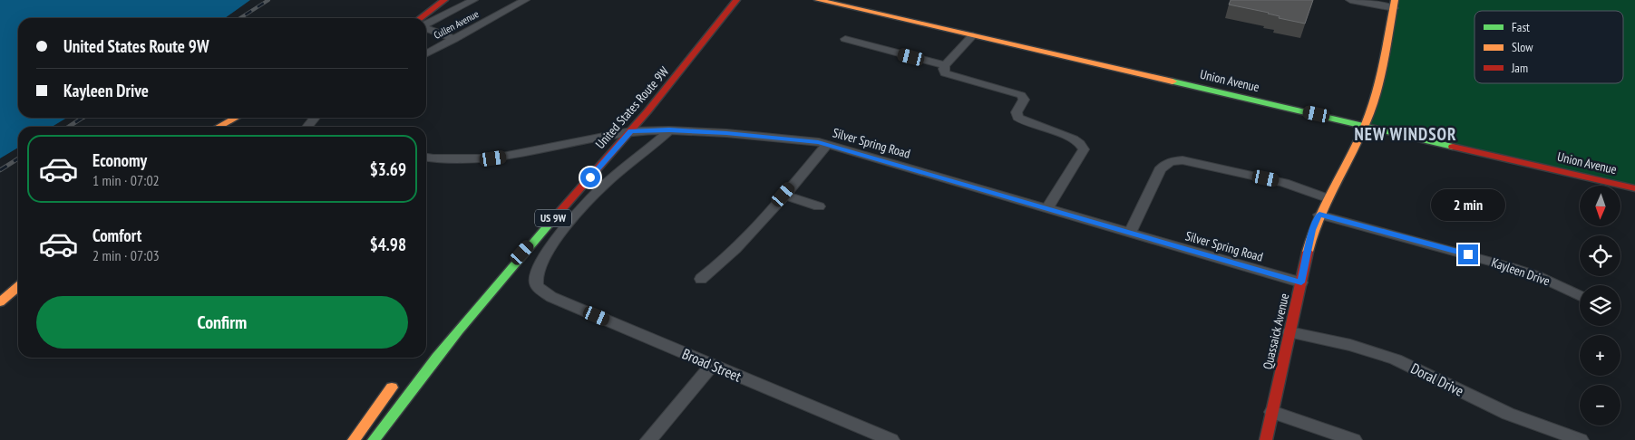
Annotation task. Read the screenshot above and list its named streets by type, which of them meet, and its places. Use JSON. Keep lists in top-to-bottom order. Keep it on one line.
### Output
{"streets":{"main road":["Union Avenue","United States Route 9W","US 9W","Quassaick Avenue"],"street":["Cullen Avenue","Silver Spring Road","Kayleen Drive","Broad Street","Doral Drive"]},"crossings":[["Union Avenue","Quassaick Avenue"],["United States Route 9W","Silver Spring Road"],["Silver Spring Road","Quassaick Avenue"],["Silver Spring Road","Broad Street"],["Kayleen Drive","Quassaick Avenue"],["Quassaick Avenue","Doral Drive"]],"districts":["NEW WINDSOR"],"legend":["Fast","Slow","Jam"],"north":"bottom","page":{"banner":["United States Route 9W","Kayleen Drive"],"list":[{"name":"Economy","note":"1 min · 07:02","value":"$3.69"},{"name":"Comfort","note":"2 min · 07:03","value":"$4.98"}],"map_buttons":["+","−"],"bubble":"2 min","buttons":"Confirm"}}
